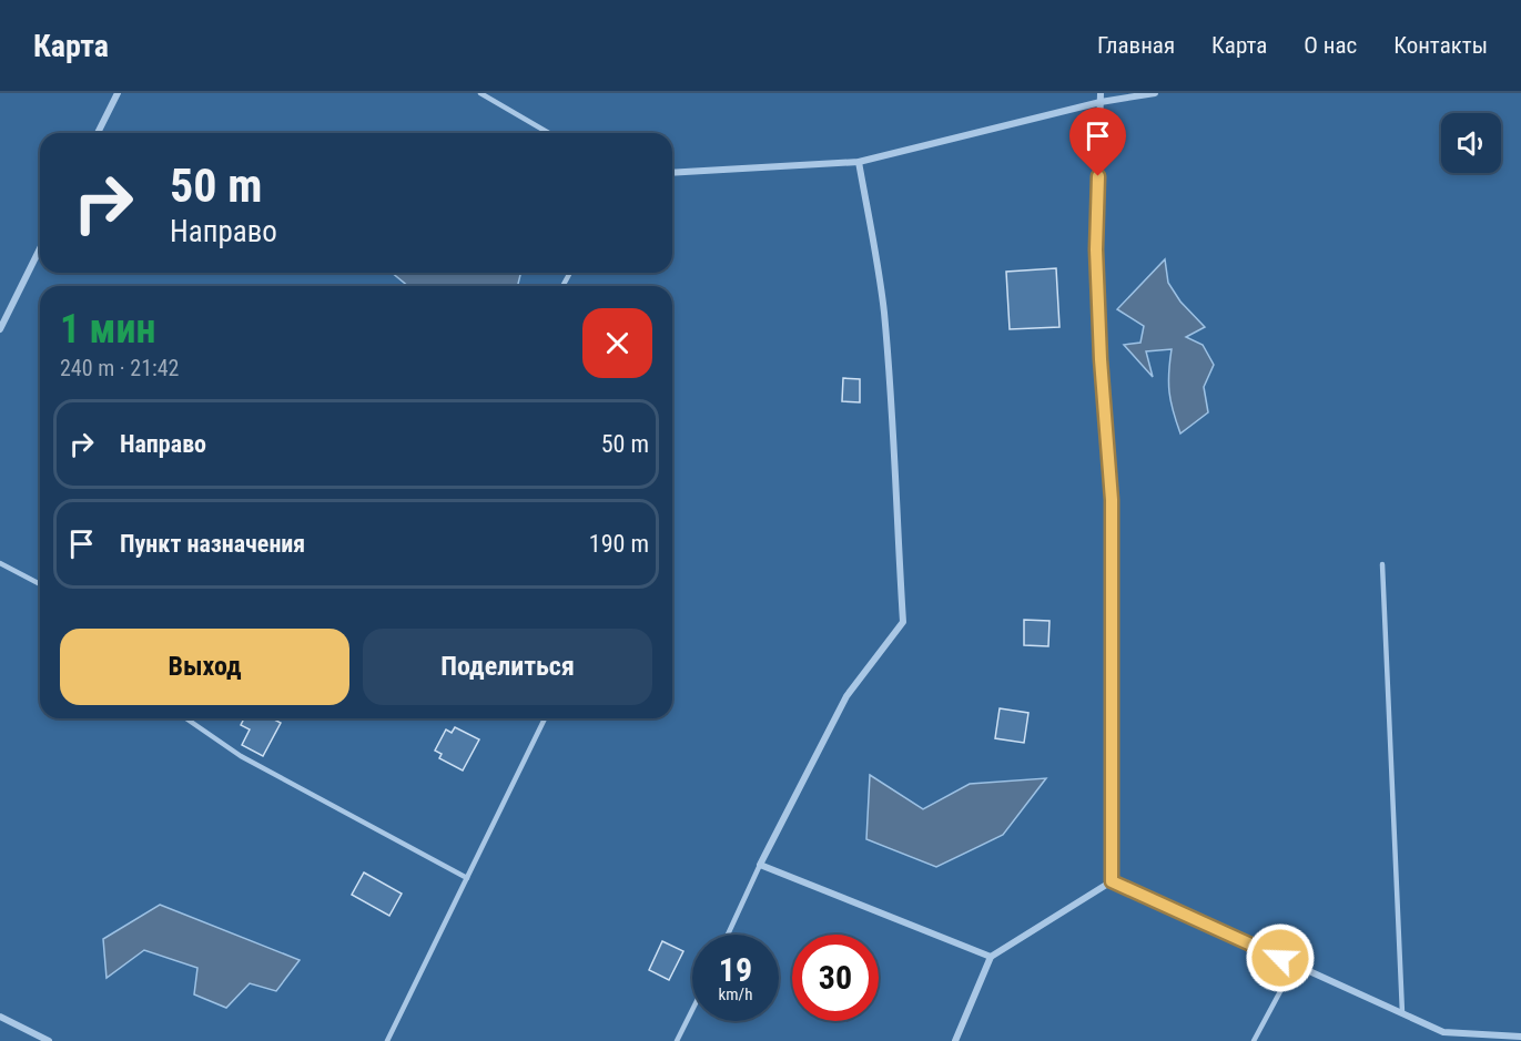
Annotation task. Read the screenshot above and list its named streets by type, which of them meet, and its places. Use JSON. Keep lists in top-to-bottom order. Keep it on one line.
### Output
{"page":{"header":"Карта","nav":["Главная","Карта","О нас","Контакты"],"turn":["50 m","Направо"],"heading":["1 мин","240 m · 21:42"],"list":[{"name":"Направо","value":"50 m"},{"name":"Пункт назначения","value":"190 m"}],"buttons":["Выход","Поделиться"],"speed":"19 km/h","limit":"30"}}
